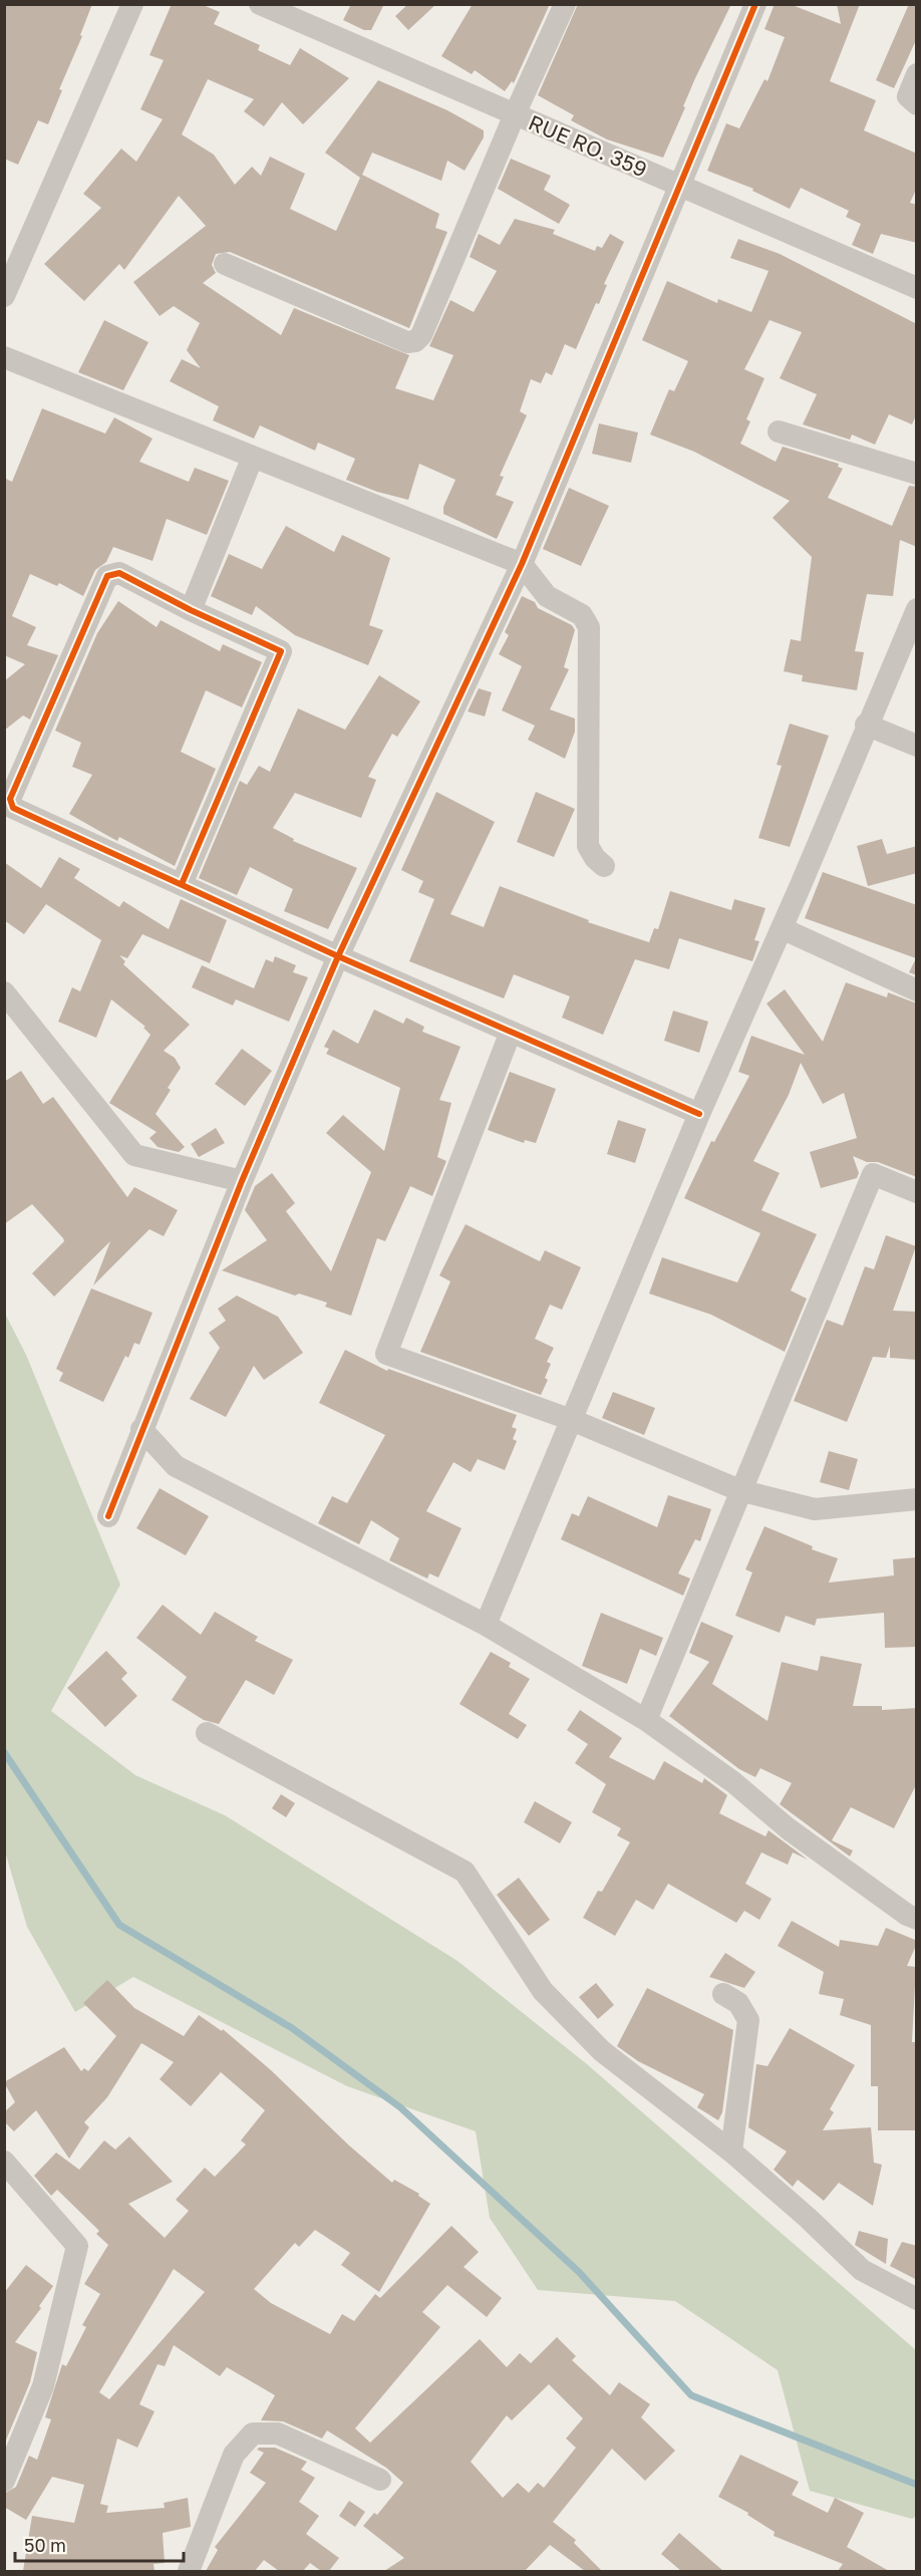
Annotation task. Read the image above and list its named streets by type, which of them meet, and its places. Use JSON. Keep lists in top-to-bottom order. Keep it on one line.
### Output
{"streets":{"street":["RUE RO. 359"]},"scale_bar":"50 m"}
